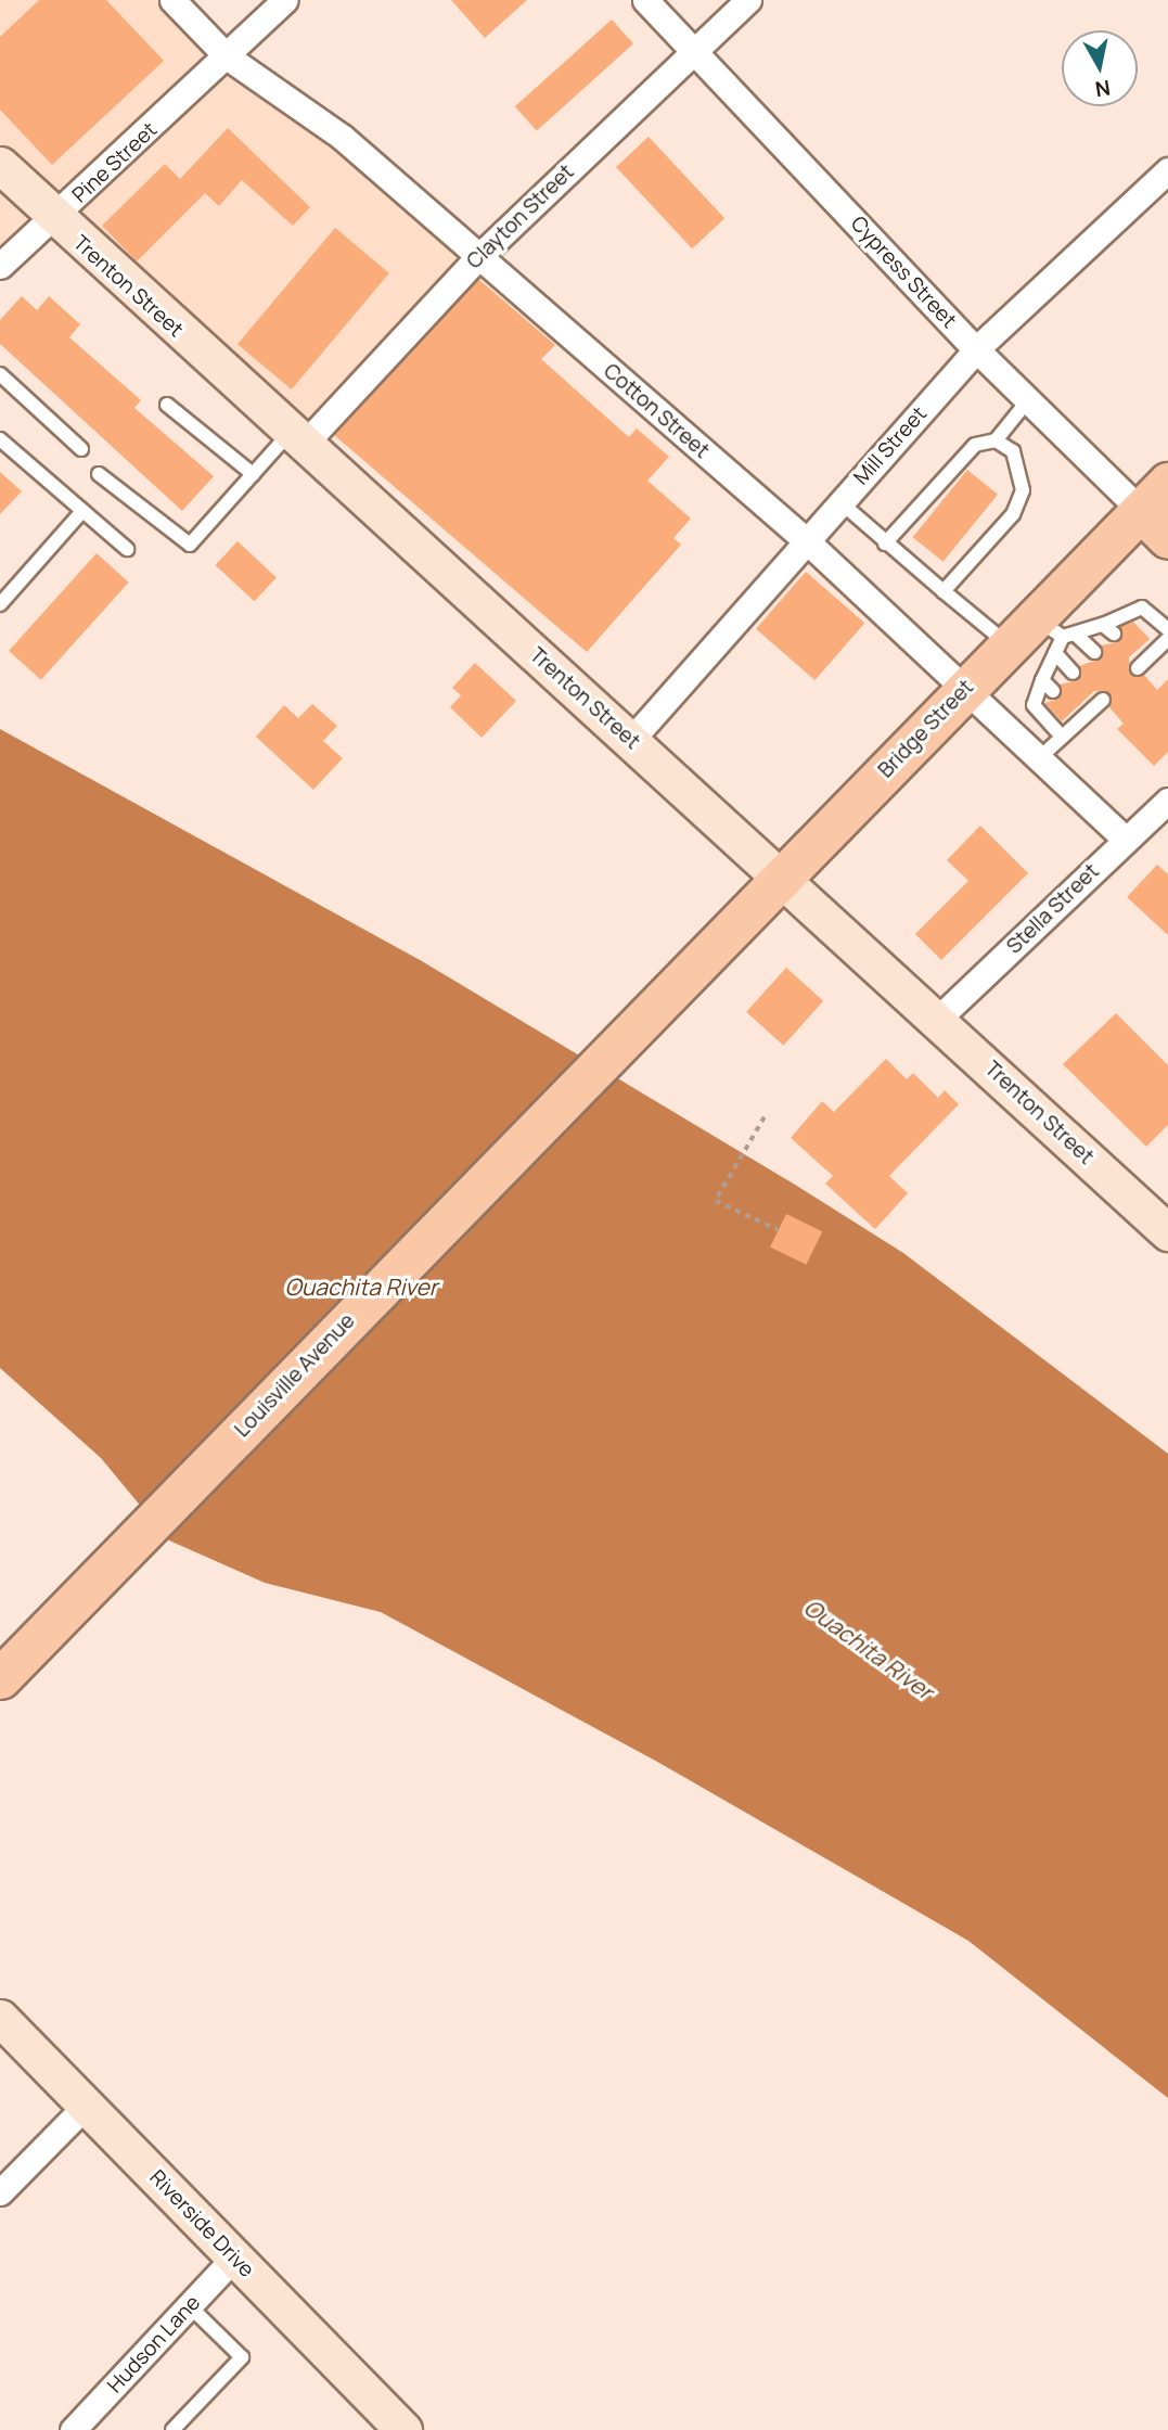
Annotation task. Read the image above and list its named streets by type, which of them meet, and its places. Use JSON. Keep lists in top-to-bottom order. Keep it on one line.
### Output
{"streets":{"main road":["Bridge Street","Louisville Avenue"],"street":["Pine Street","Clayton Street","Cypress Street","Trenton Street","Cotton Street","Mill Street","Stella Street","Riverside Drive","Hudson Lane"]},"crossings":[["Pine Street","Trenton Street"],["Pine Street","Cotton Street"],["Clayton Street","Cypress Street"],["Clayton Street","Trenton Street"],["Clayton Street","Cotton Street"],["Cypress Street","Mill Street"],["Cypress Street","Bridge Street"],["Trenton Street","Mill Street"],["Trenton Street","Bridge Street"],["Trenton Street","Stella Street"],["Cotton Street","Mill Street"],["Cotton Street","Bridge Street"],["Cotton Street","Stella Street"],["Bridge Street","Louisville Avenue"],["Riverside Drive","Hudson Lane"]],"water":["Ouachita River"],"north":"bottom"}
